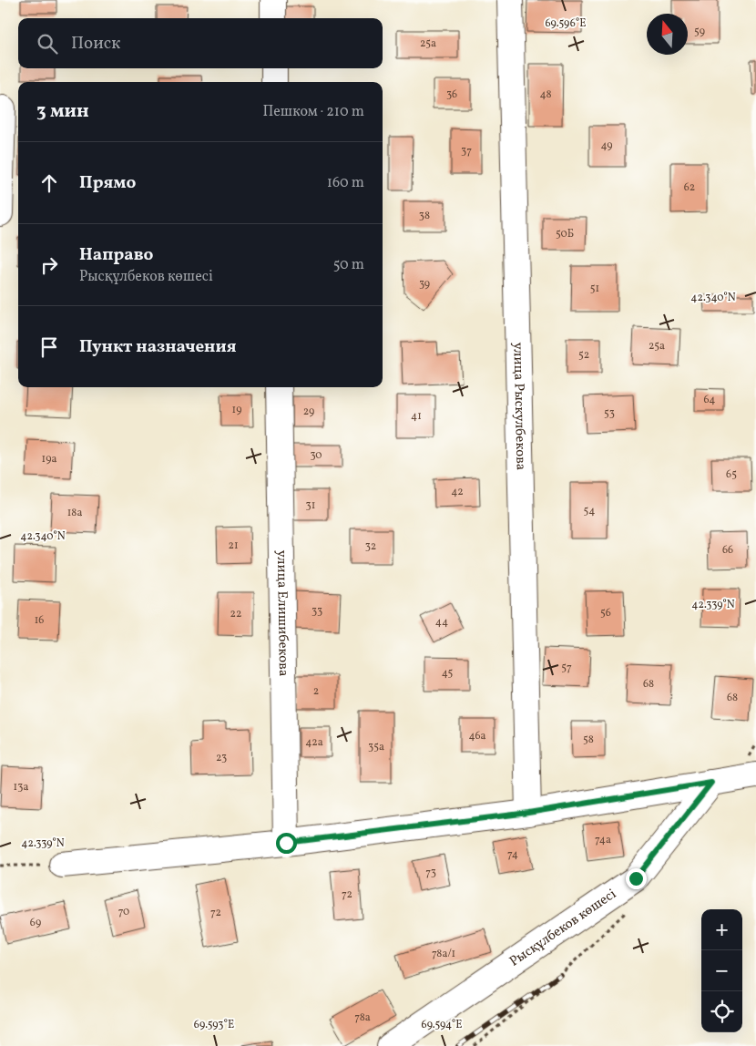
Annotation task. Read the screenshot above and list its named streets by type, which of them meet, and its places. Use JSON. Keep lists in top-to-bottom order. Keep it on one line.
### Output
{"streets":{"street":["улица Рыскулбекова","улица Елишибекова","Рысқұлбеков көшесі"]},"house_numbers":["59","25а","36","48","49","37","62","38","50Б","39","51","25а","52","64","19","29","53","41","30","19а","65","42","31","54","18а","21","32","66","33","56","22","16","44","57","45","68","2","68","46а","58","42а","35а","23","13а","74а","74","73","72","70","72","69","78а/1","78а"],"north":"top","page":{"search":"Поиск","heading":["3 мин","Пешком · 210 m"],"list":[["Прямо","160 m"],["Направо","Рысқұлбеков көшесі","50 m"],"Пункт назначения"],"map_buttons":["+","−"]},"coordinates":["69.596°E","42.340°N","42.339°N","69.593°E","69.594°E"]}
